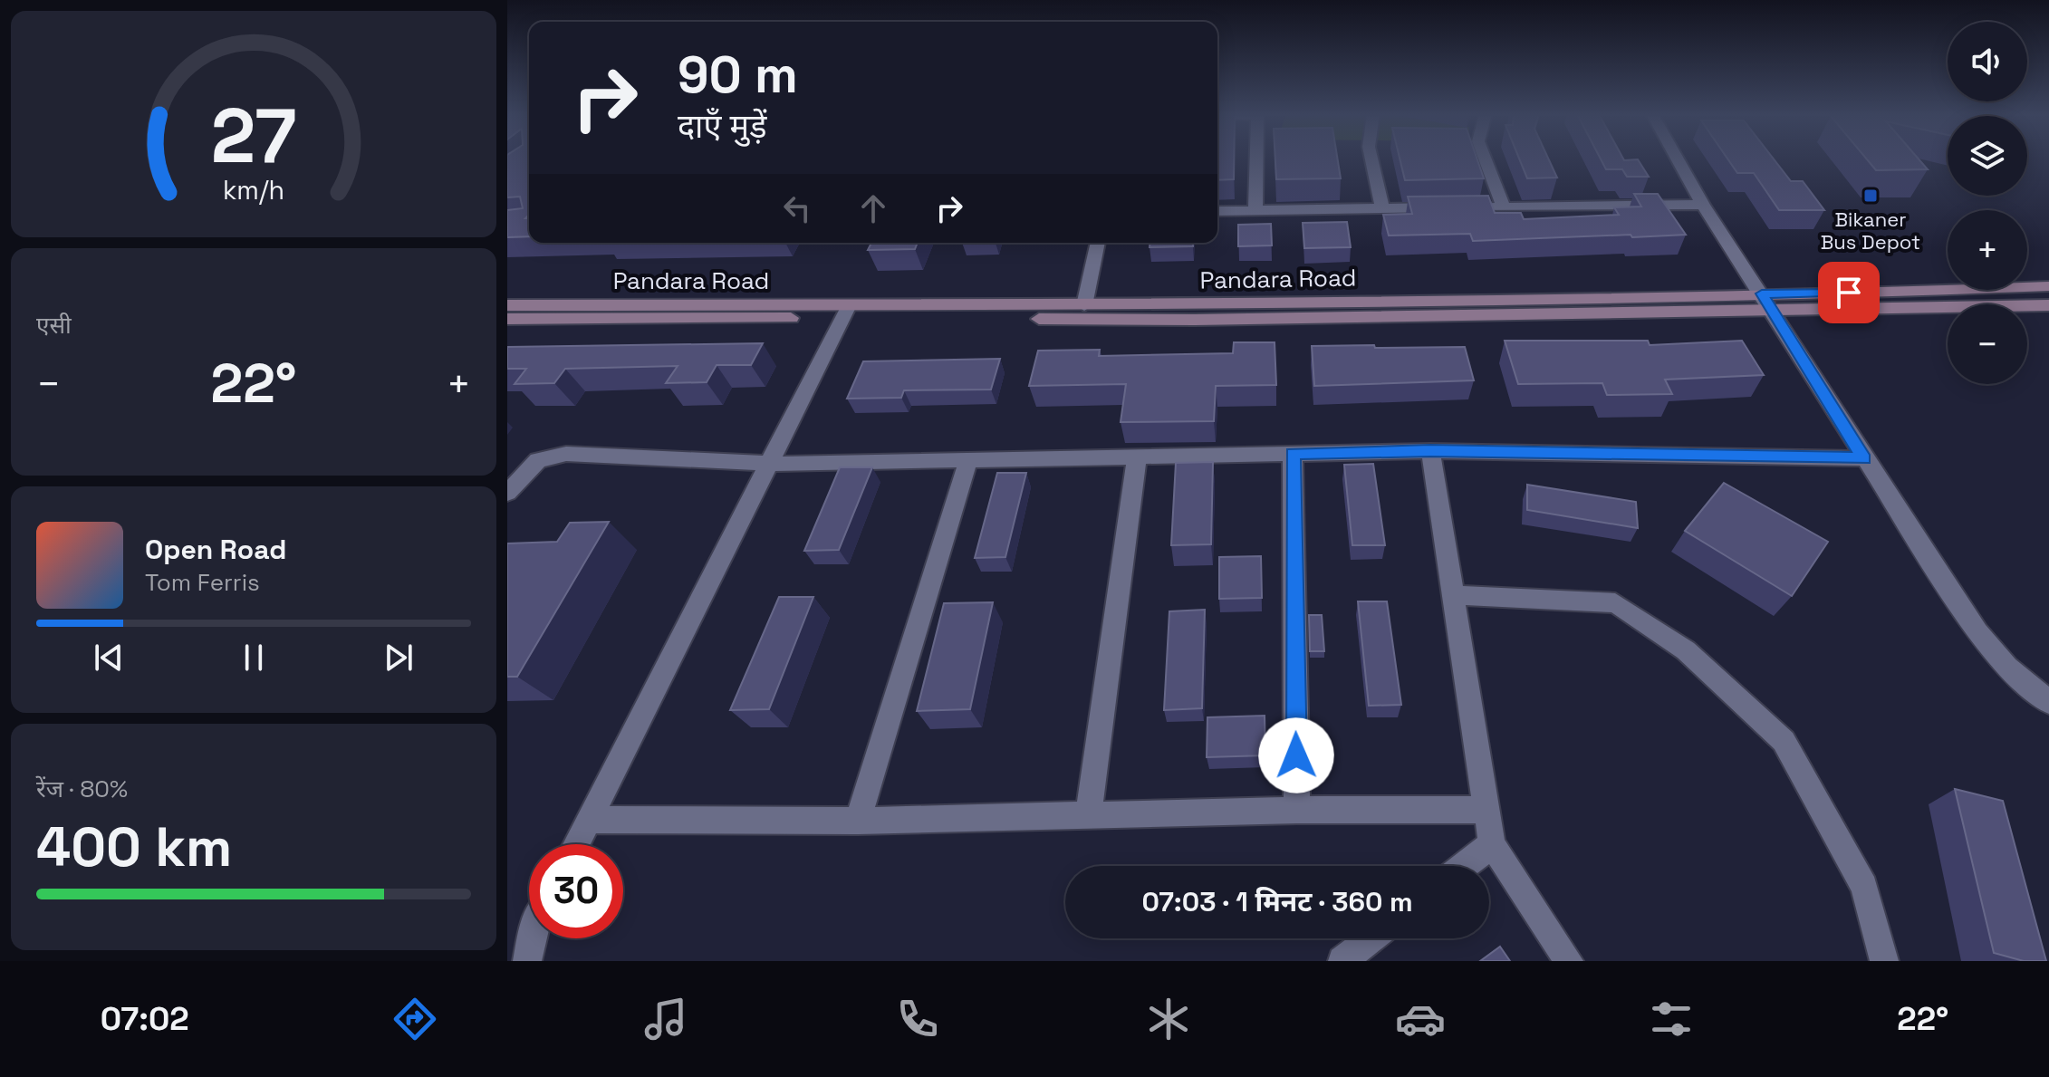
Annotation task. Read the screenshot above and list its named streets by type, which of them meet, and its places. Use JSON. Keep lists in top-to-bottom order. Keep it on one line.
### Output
{"streets":{"main road":["Pandara Road"]},"places":{"transit":["Bikaner Bus Depot"]},"page":{"map_buttons":["+","−"],"turn":["90 m","दाएँ मुड़ें"],"tile":["एसी",["रेंज · 80%","400 km"]],"heat":["−","22°","+"],"song":["Open Road","Tom Ferris"],"limit":"30","trip":"07:03 · 1 मिनट · 360 m","tabs":["07:02","22°"],"gauge":["27","km/h"]}}
